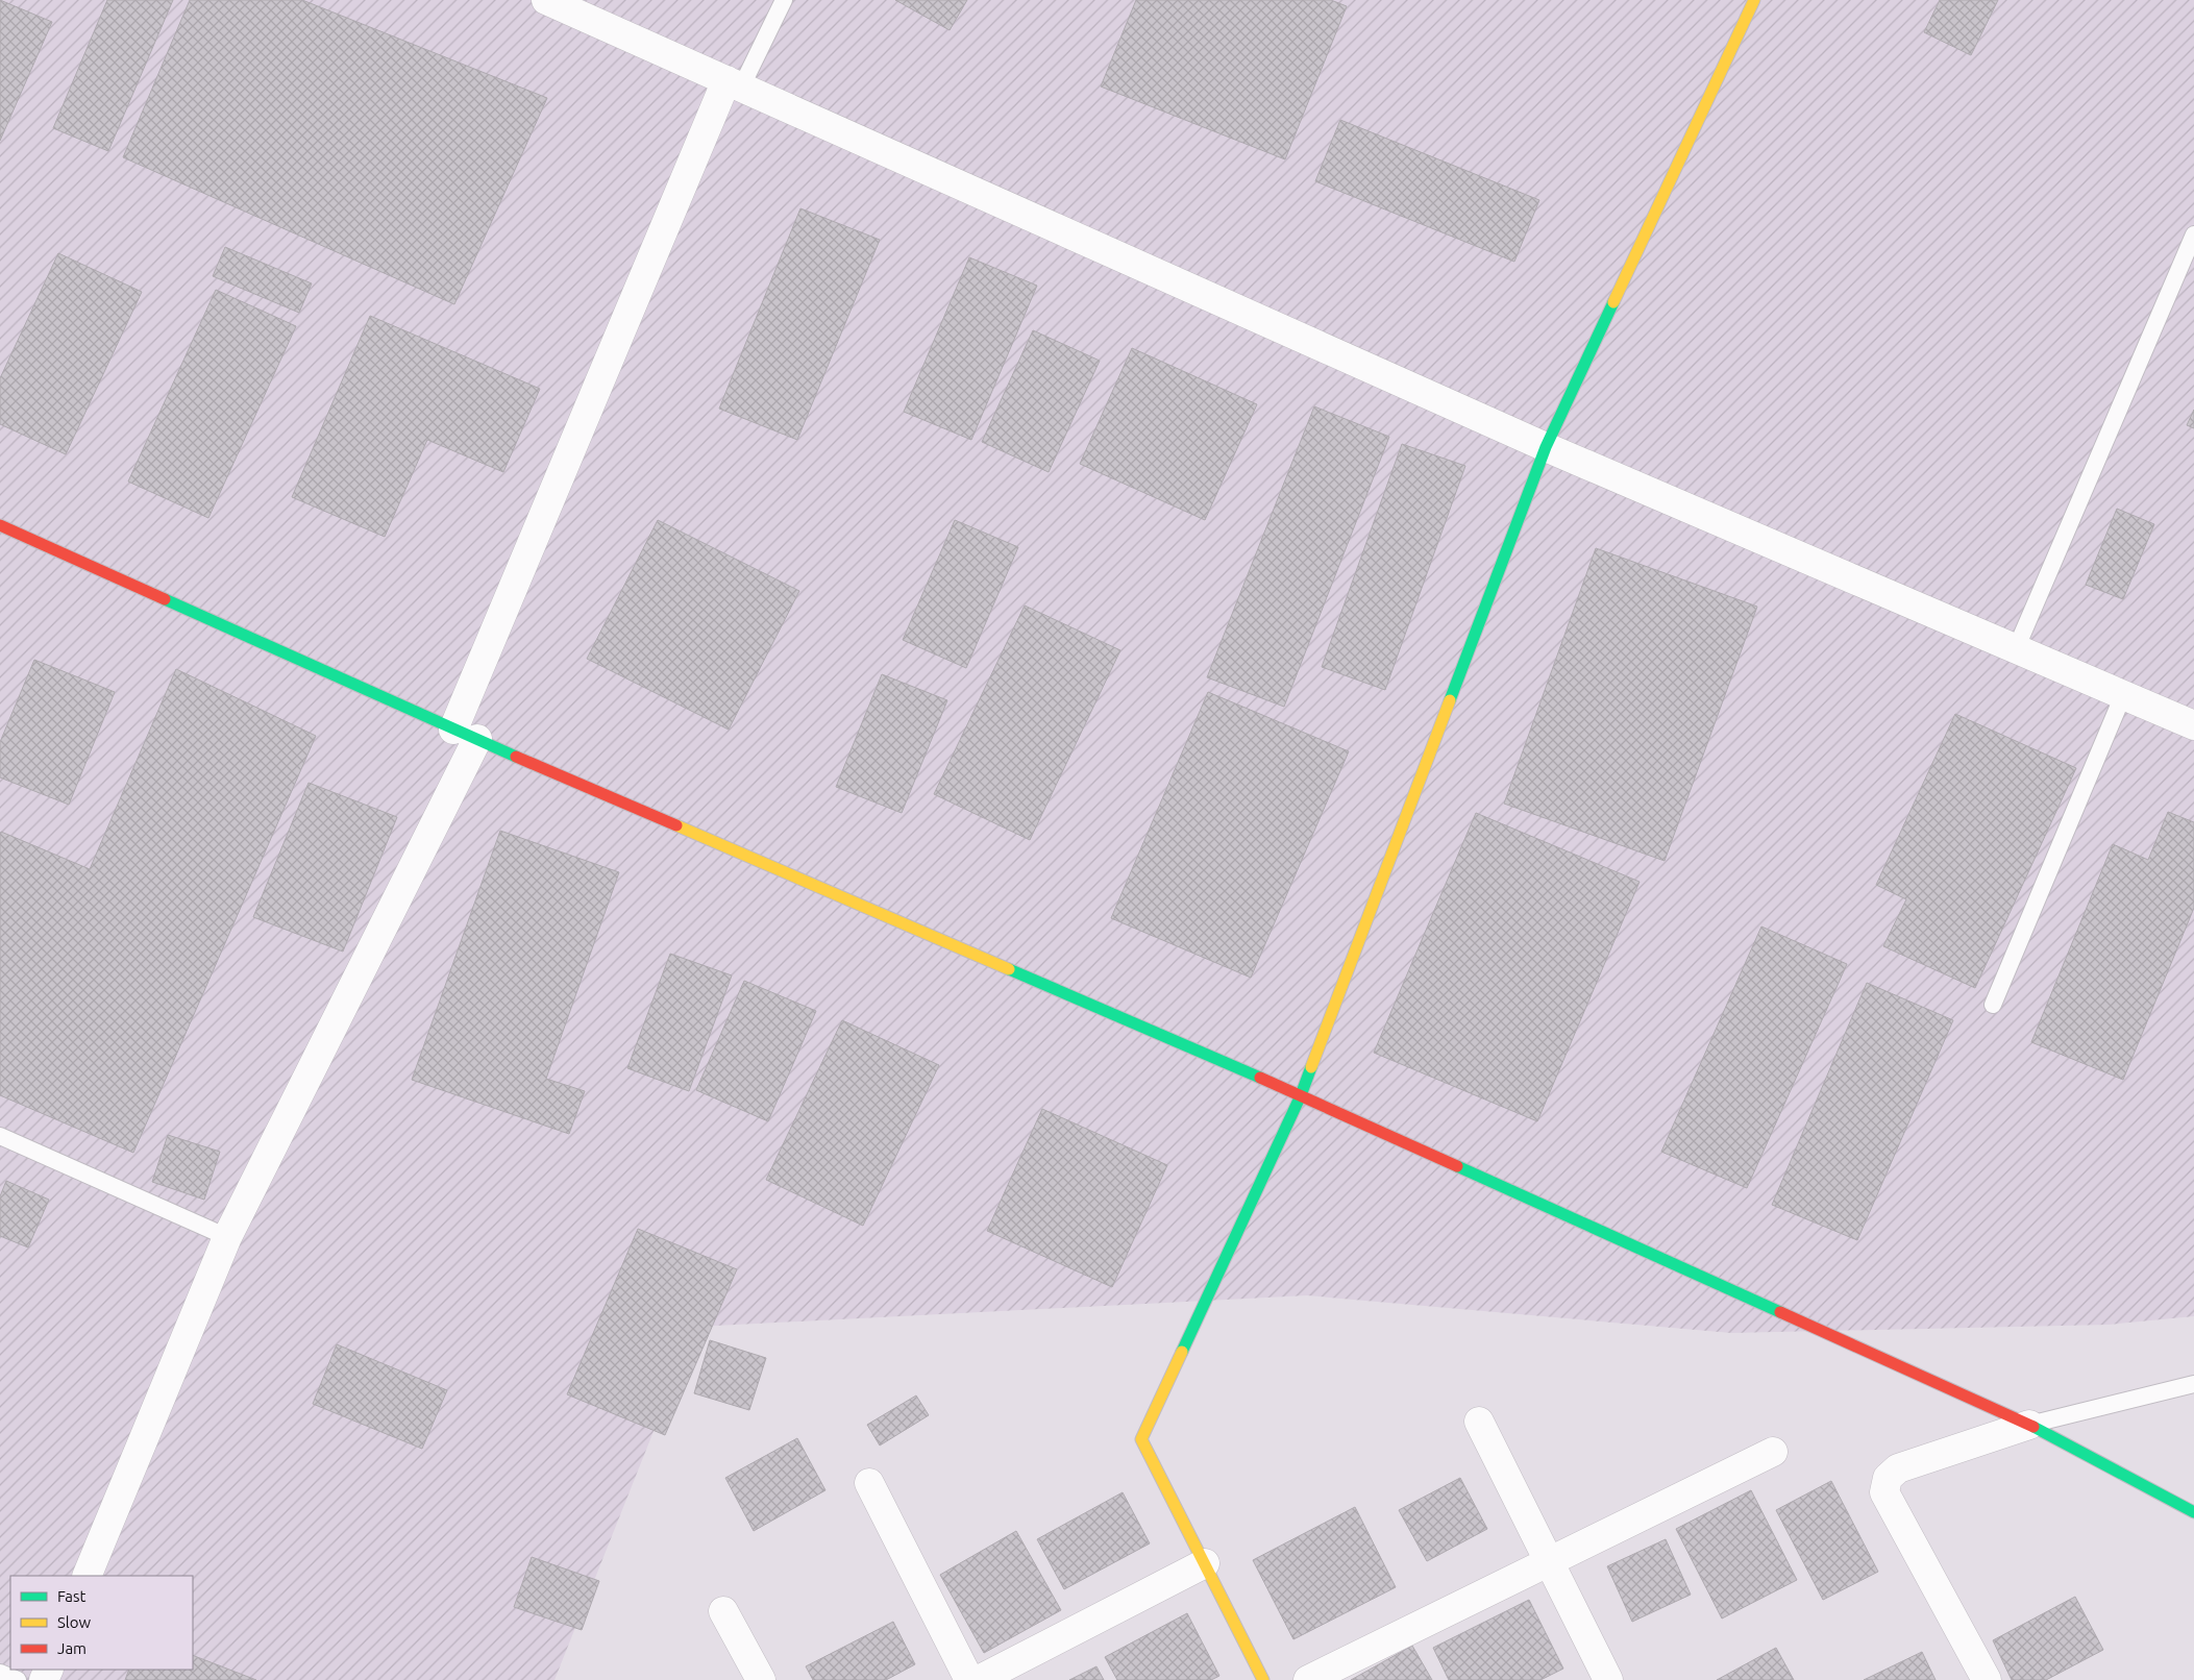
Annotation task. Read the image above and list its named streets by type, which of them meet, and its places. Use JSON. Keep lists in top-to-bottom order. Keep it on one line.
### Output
{"legend":["Fast","Slow","Jam"]}
